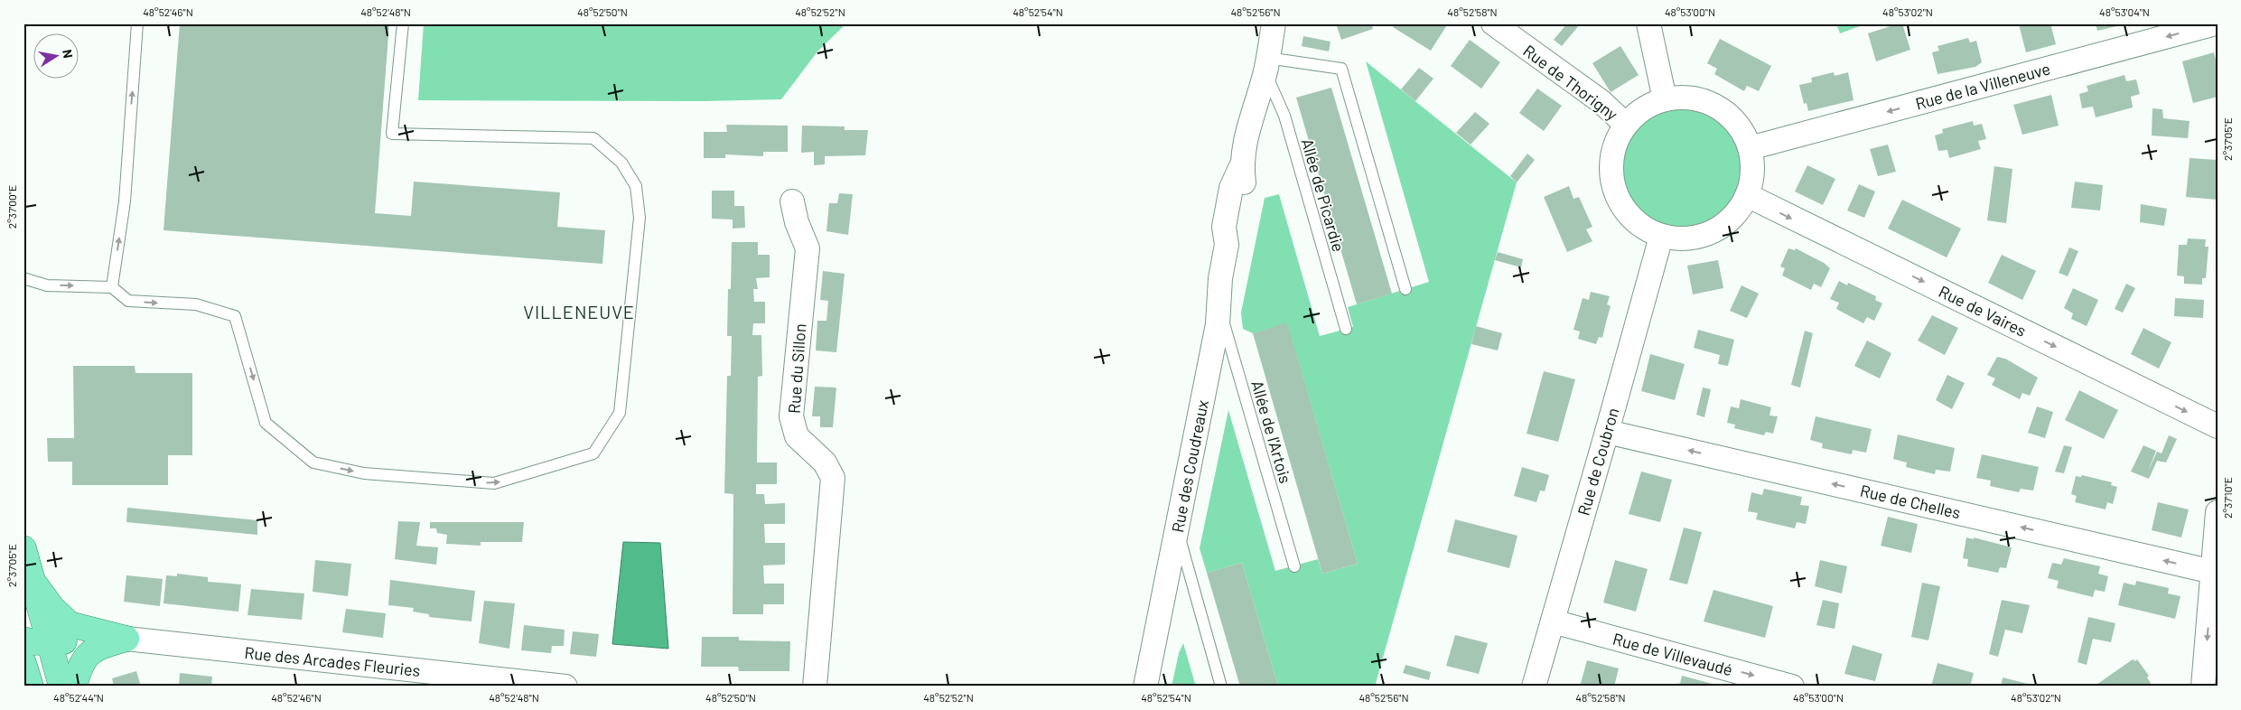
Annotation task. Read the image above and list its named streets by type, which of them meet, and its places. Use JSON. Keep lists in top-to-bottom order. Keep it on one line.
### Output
{"streets":{"street":["Rue de Thorigny","Rue de la Villeneuve","Rue de Vaires","Rue du Sillon","Rue de Coubron","Rue des Coudreaux","Rue de Chelles","Rue de Villevaudé","Rue des Arcades Fleuries"],"lane":["Allée de Picardie","Allée de l'Artois"]},"crossings":[["Rue de Thorigny","Rue de la Villeneuve"],["Rue de Thorigny","Rue de Vaires"],["Rue de Thorigny","Rue de Coubron"],["Rue de la Villeneuve","Rue de Vaires"],["Rue de la Villeneuve","Rue de Coubron"],["Allée de Picardie","Rue des Coudreaux"],["Rue de Vaires","Rue de Coubron"],["Allée de l'Artois","Rue des Coudreaux"],["Rue de Coubron","Rue de Chelles"],["Rue de Coubron","Rue de Villevaudé"]],"one_way":["Rue de la Villeneuve","Rue de Vaires","Rue de Chelles","Rue de Villevaudé"],"districts":["VILLENEUVE"],"north":"right","coordinates":["48°52'46\"N","48°52'48\"N","48°52'50\"N","48°52'52\"N","48°52'54\"N","48°52'56\"N","48°52'58\"N","48°53'00\"N","48°53'02\"N","48°53'04\"N","2°37'05\"E","2°37'00\"E","2°37'10\"E","48°52'44\"N"]}
